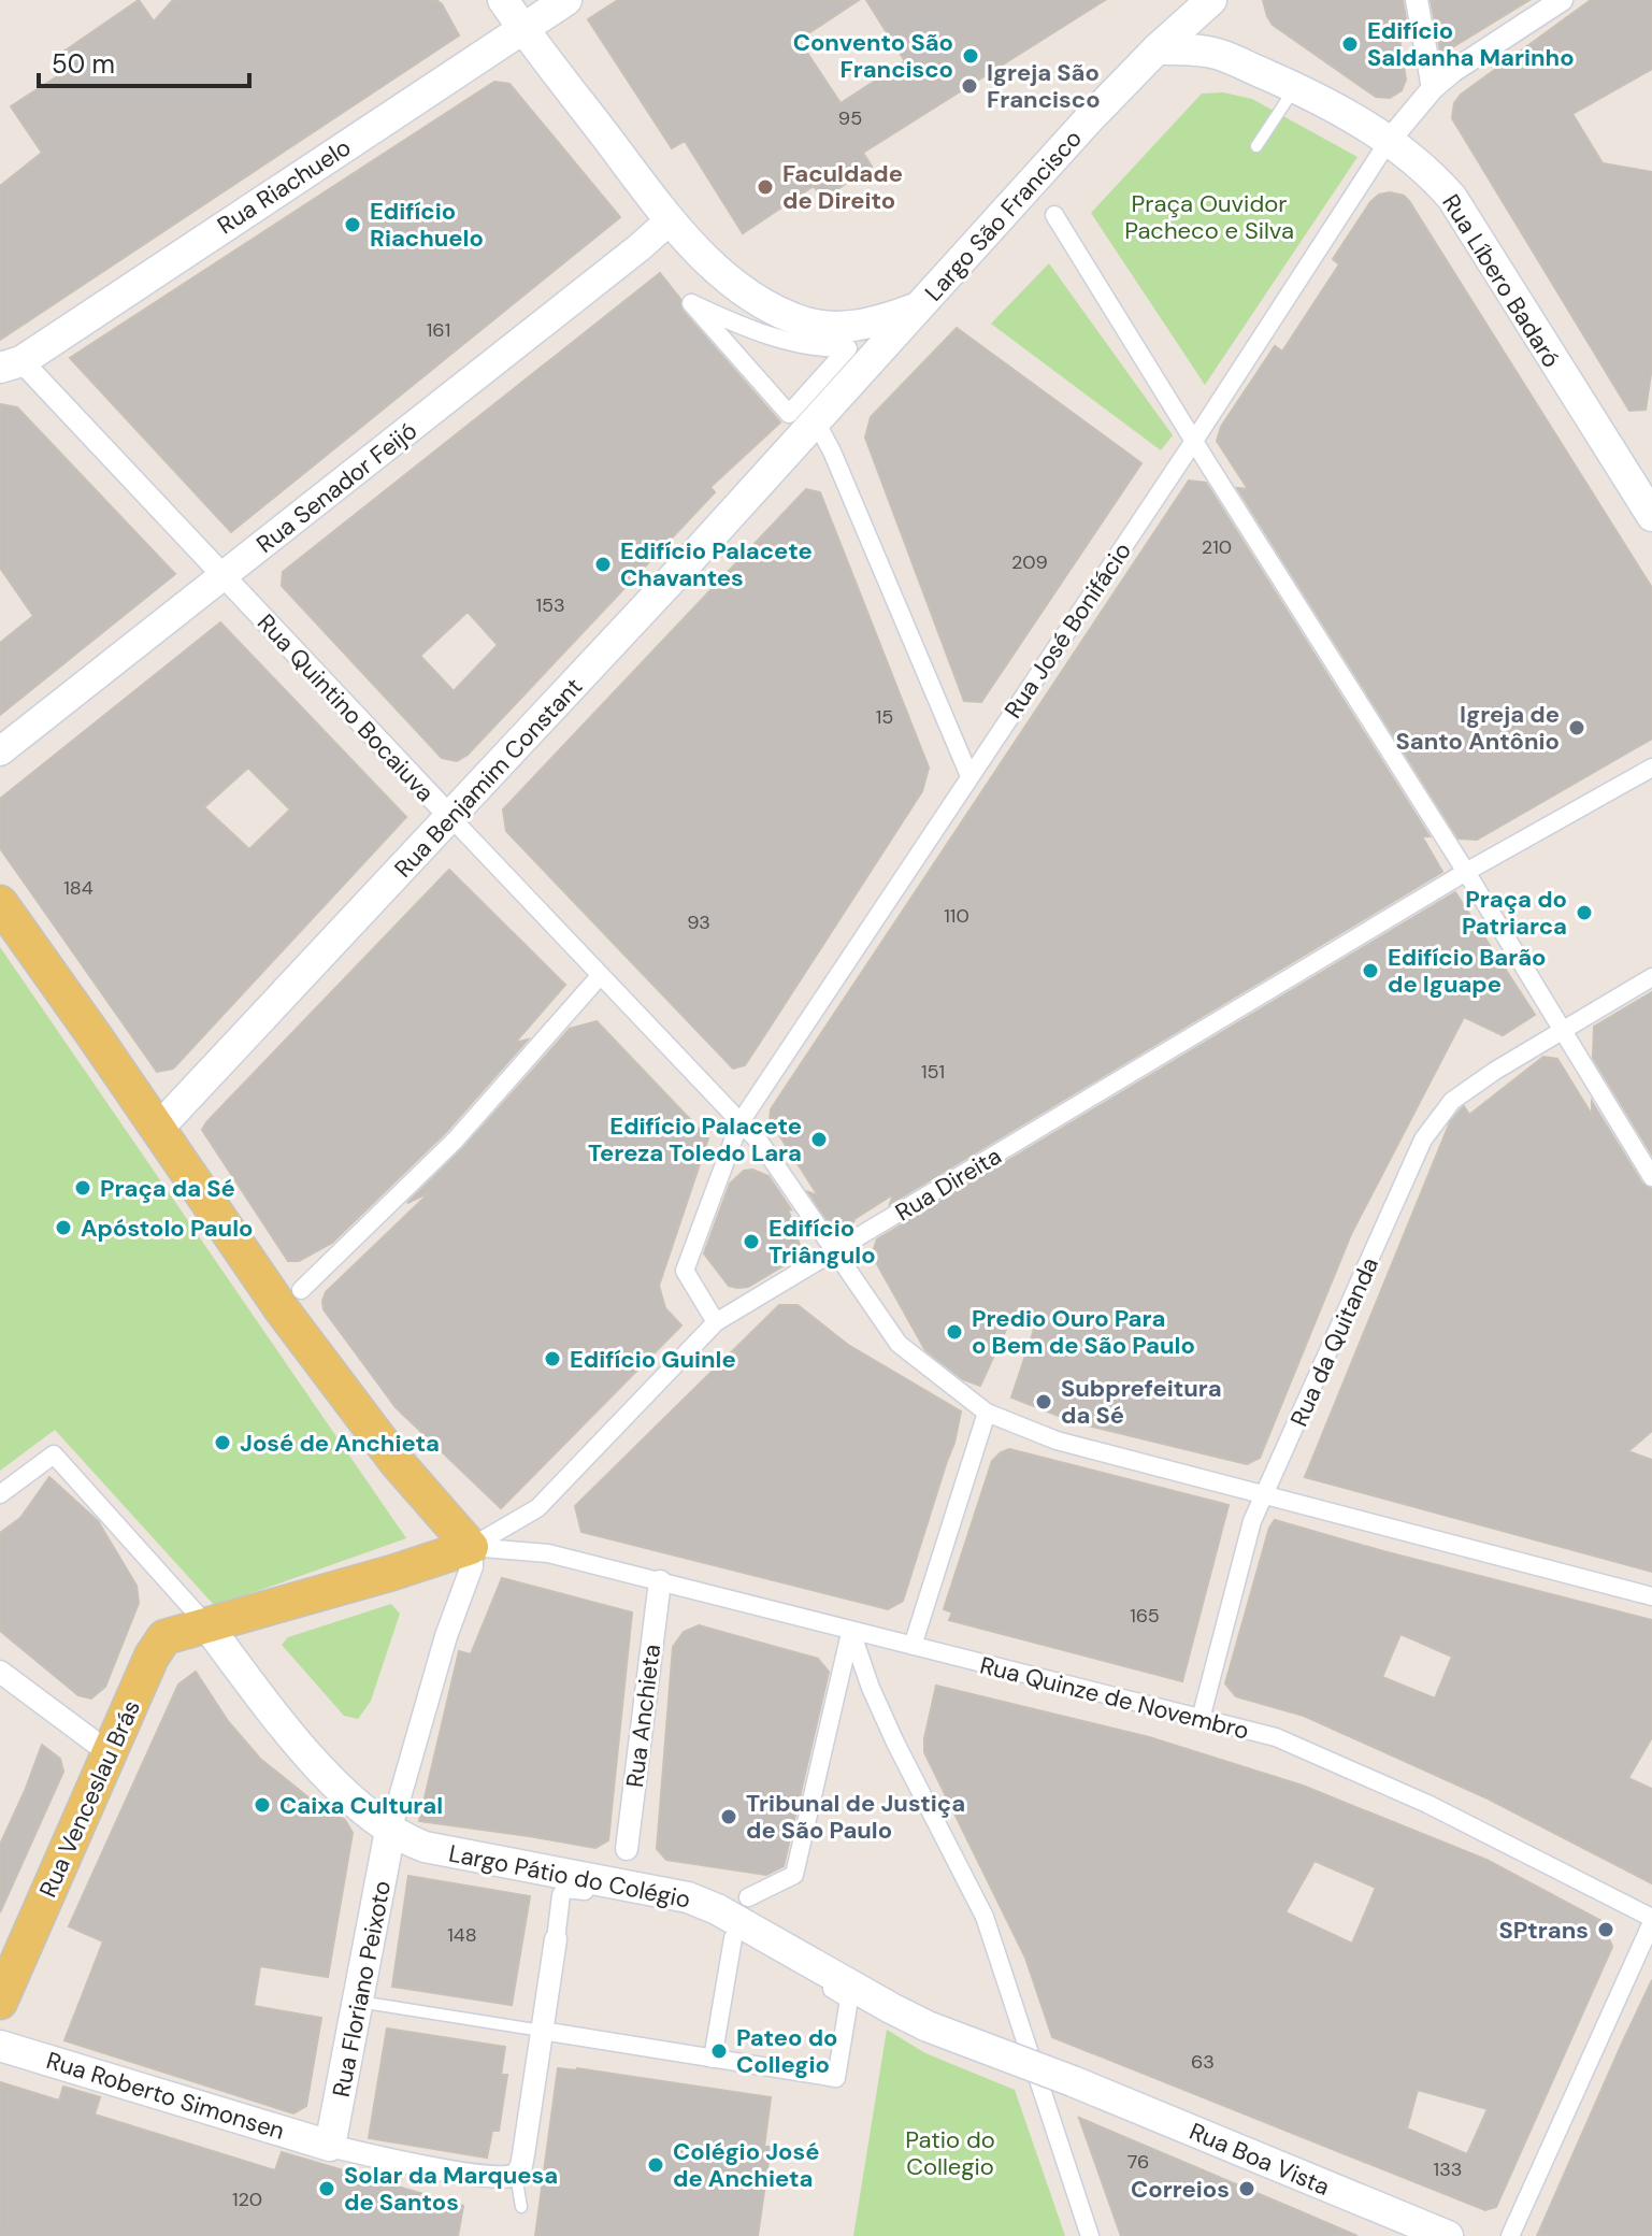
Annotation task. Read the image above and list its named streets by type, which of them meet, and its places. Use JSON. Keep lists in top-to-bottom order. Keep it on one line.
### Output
{"streets":{"main road":["Rua Riachuelo","Largo São Francisco","Rua Líbero Badaró","Rua Benjamim Constant","Rua Venceslau Brás","Largo Pátio do Colégio","Rua Floriano Peixoto","Rua Roberto Simonsen","Rua Boa Vista"],"street":["Rua Senador Feijó","Rua José Bonifácio","Rua Quintino Bocaiuva","Rua Direita","Rua da Quitanda","Rua Quinze de Novembro","Rua Anchieta"]},"crossings":[["Rua Riachuelo","Largo São Francisco"],["Rua Riachuelo","Rua Quintino Bocaiuva"],["Largo São Francisco","Rua Líbero Badaró"],["Largo São Francisco","Rua Senador Feijó"],["Largo São Francisco","Rua Benjamim Constant"],["Rua Líbero Badaró","Rua José Bonifácio"],["Rua Senador Feijó","Rua Quintino Bocaiuva"],["Rua José Bonifácio","Rua Quintino Bocaiuva"],["Rua José Bonifácio","Rua Direita"],["Rua Quintino Bocaiuva","Rua Benjamim Constant"],["Rua Quintino Bocaiuva","Rua Direita"],["Rua Quintino Bocaiuva","Rua da Quitanda"],["Rua Direita","Rua Quinze de Novembro"],["Rua da Quitanda","Rua Quinze de Novembro"],["Rua Quinze de Novembro","Rua Anchieta"],["Largo Pátio do Colégio","Rua Floriano Peixoto"],["Largo Pátio do Colégio","Rua Boa Vista"],["Rua Floriano Peixoto","Rua Roberto Simonsen"]],"parks":["Praça Ouvidor Pacheco e Silva","Patio do Collegio"],"places":["Edifício Saldanha Marinho","Convento São Francisco","Igreja São Francisco","Faculdade de Direito","Edifício Riachuelo","Edifício Palacete Chavantes","Igreja de Santo Antônio","Praça do Patriarca","Edifício Barão de Iguape","Edifício Palacete Tereza Toledo Lara","Praça da Sé","Apóstolo Paulo","Edifício Triângulo","Predio Ouro Para o Bem de São Paulo","Edifício Guinle","Subprefeitura da Sé","José de Anchieta","Caixa Cultural","Tribunal de Justiça de São Paulo","SPtrans","Pateo do Collegio","Colégio José de Anchieta","Solar da Marquesa de Santos","Correios"],"house_numbers":["95","161","210","209","153","15","184","110","93","151","165","148","63","76","133","120"],"scale_bar":"50 m"}
